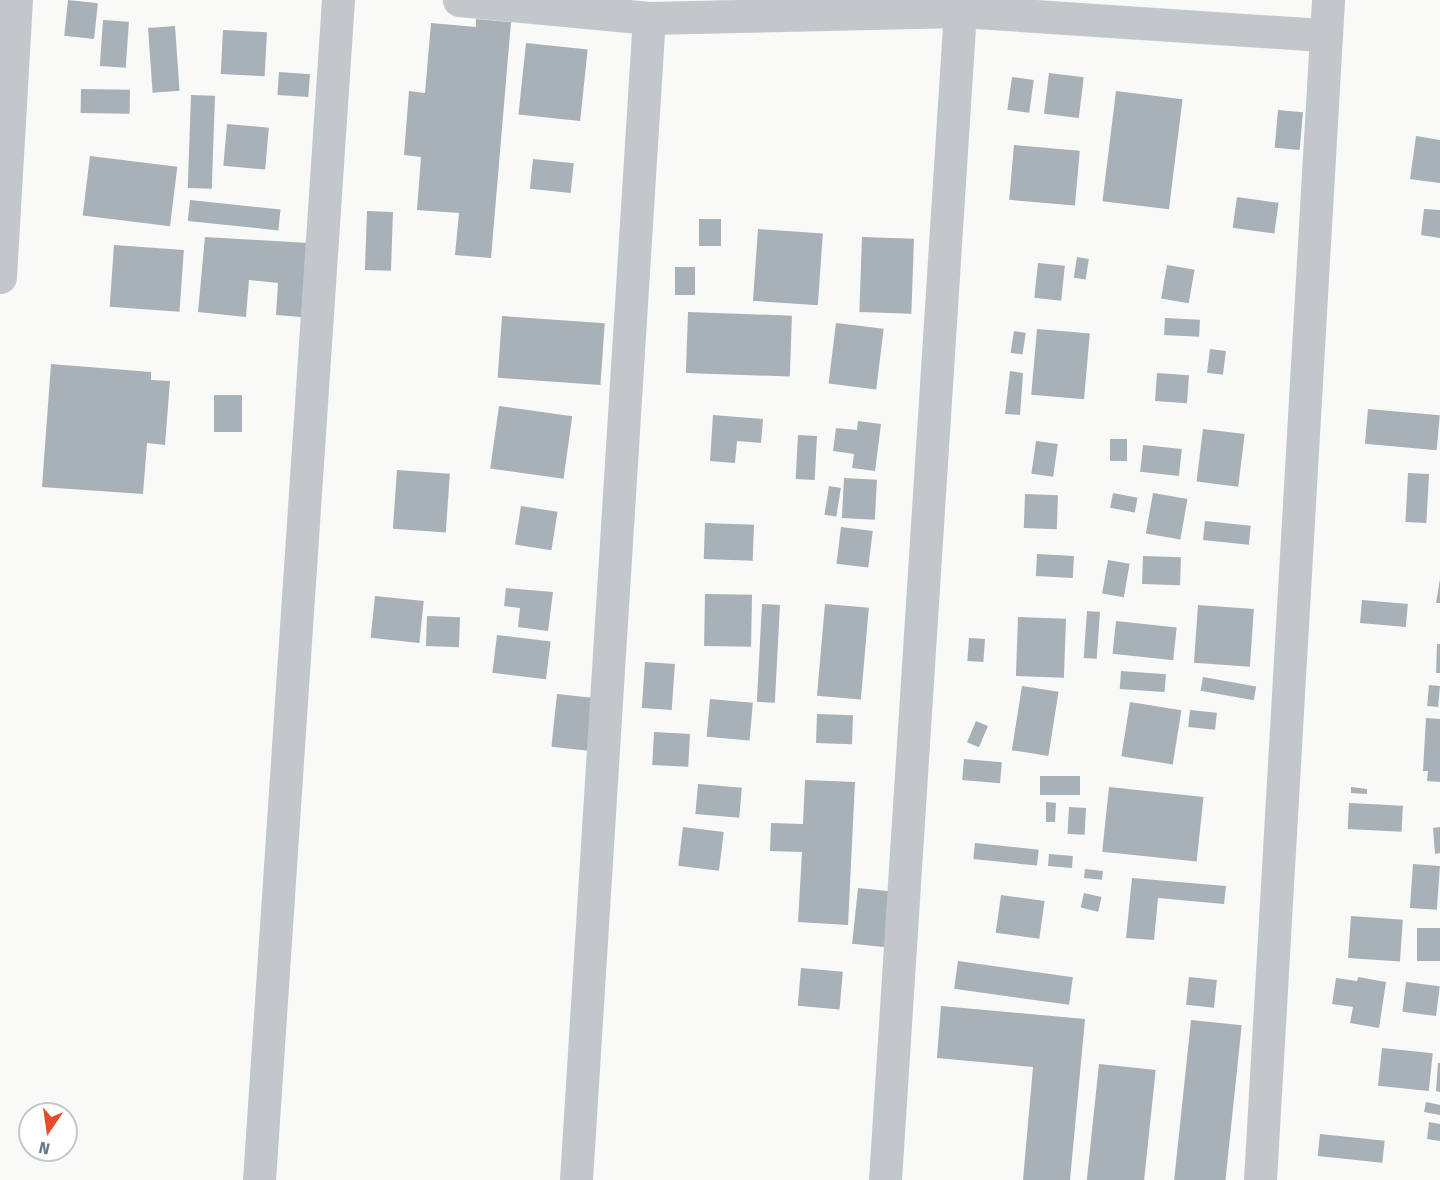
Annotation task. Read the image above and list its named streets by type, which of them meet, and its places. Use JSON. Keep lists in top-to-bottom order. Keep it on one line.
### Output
{"north":"bottom"}
